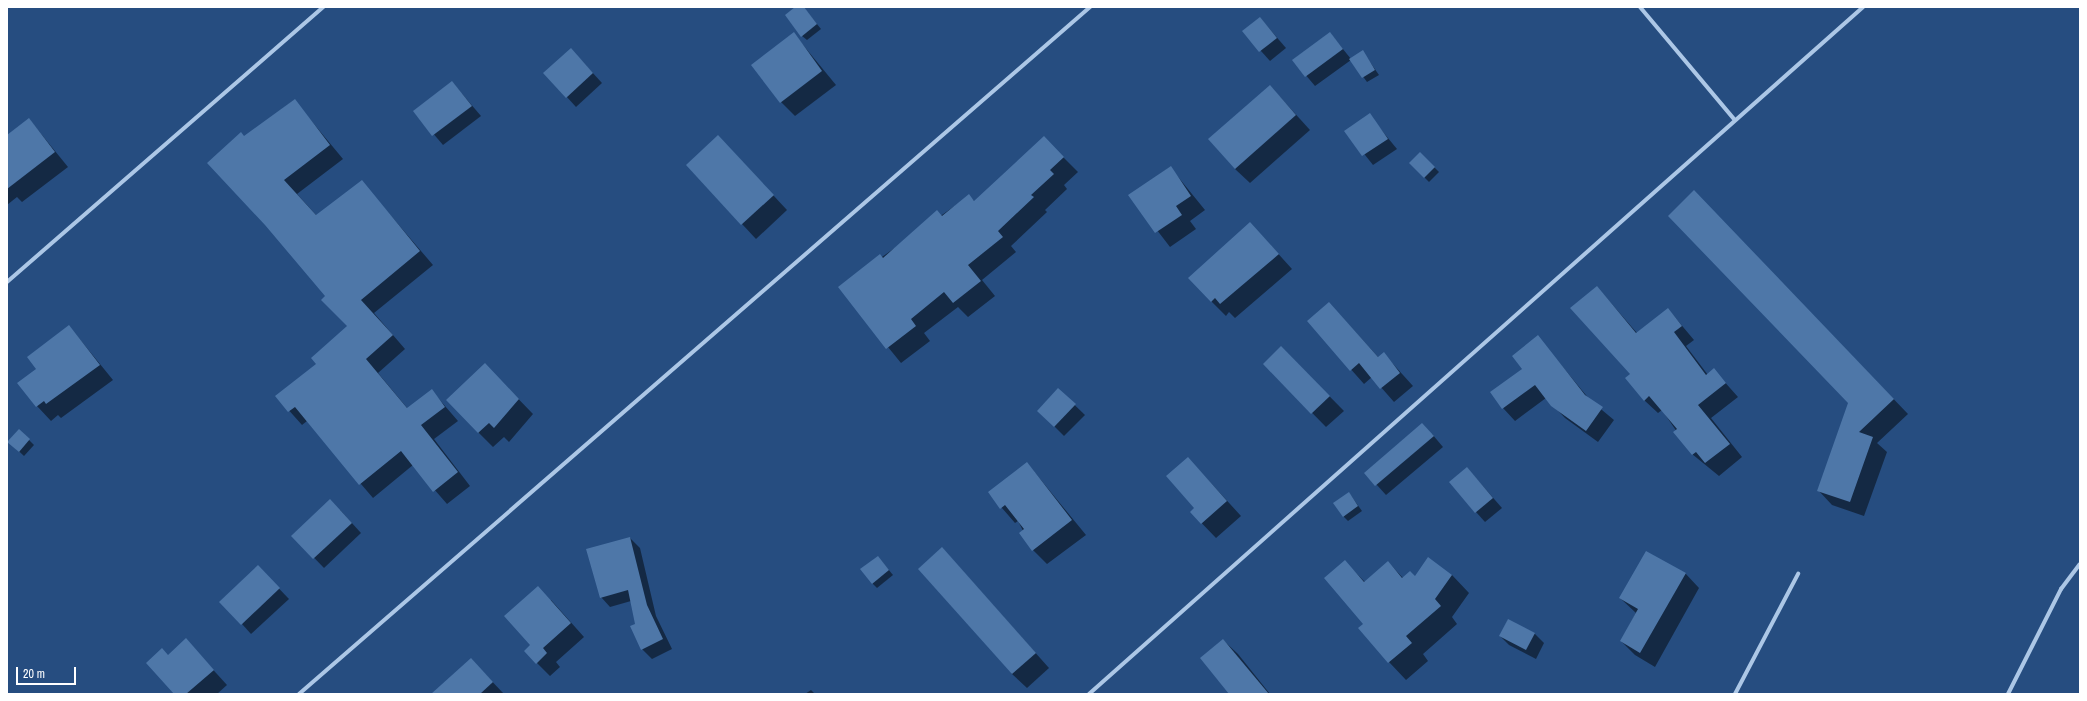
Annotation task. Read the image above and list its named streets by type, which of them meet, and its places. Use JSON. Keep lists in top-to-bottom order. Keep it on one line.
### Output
{"scale_bar":"20 m"}
